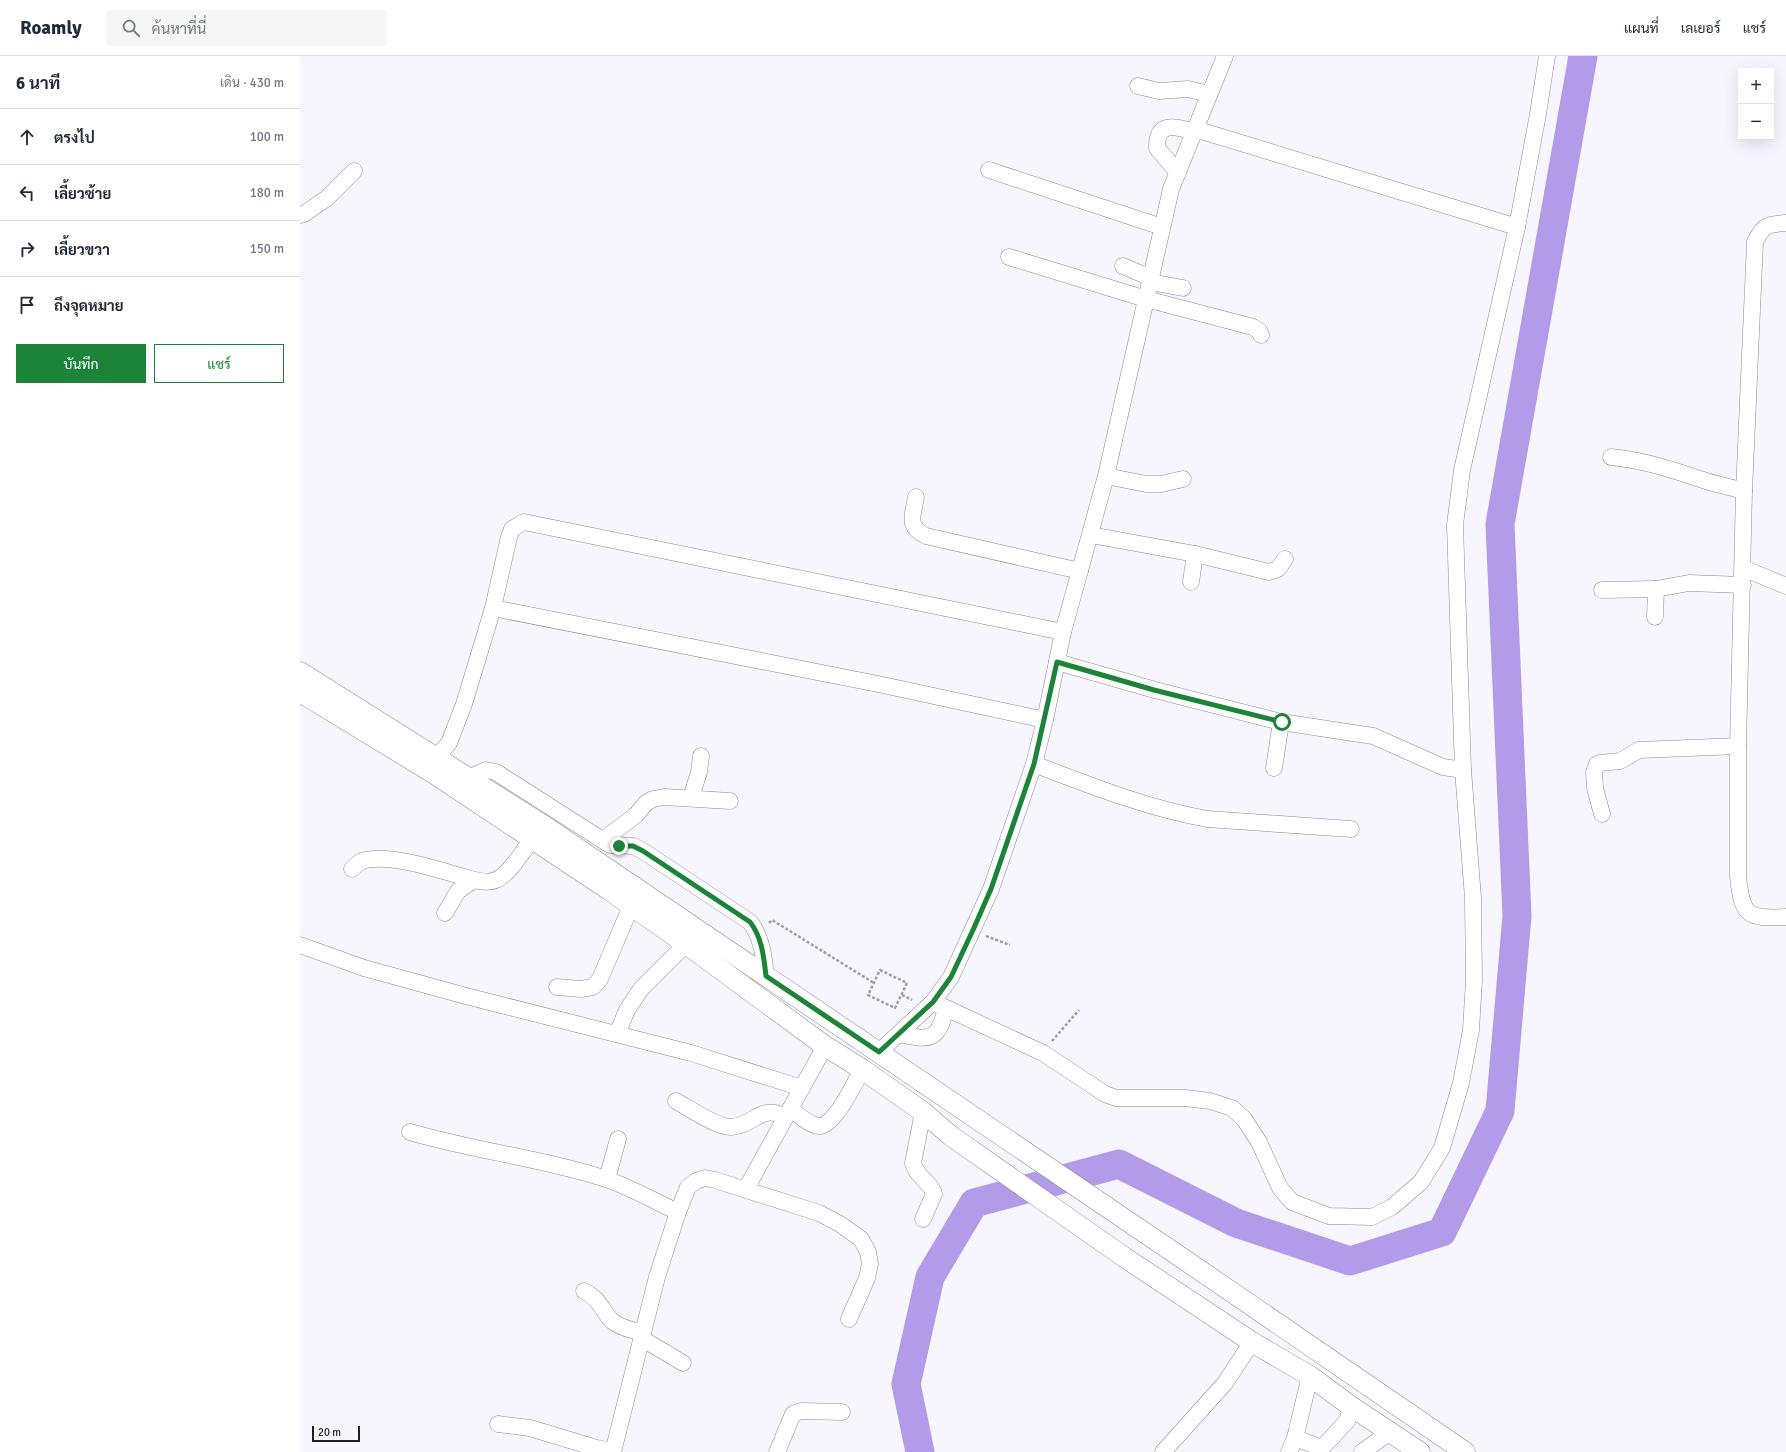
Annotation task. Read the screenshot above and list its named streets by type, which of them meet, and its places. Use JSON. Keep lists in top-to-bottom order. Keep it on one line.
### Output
{"scale_bar":"20 m","page":{"header":"Roamly","search":"ค้นหาที่นี่","nav":["แผนที่","เลเยอร์","แชร์"],"heading":["6 นาที","เดิน · 430 m"],"map_buttons":["+","−"],"list":[["ตรงไป","100 m"],["เลี้ยวซ้าย","180 m"],["เลี้ยวขวา","150 m"],"ถึงจุดหมาย"],"buttons":["บันทึก","แชร์"],"scale":"20 m"}}
